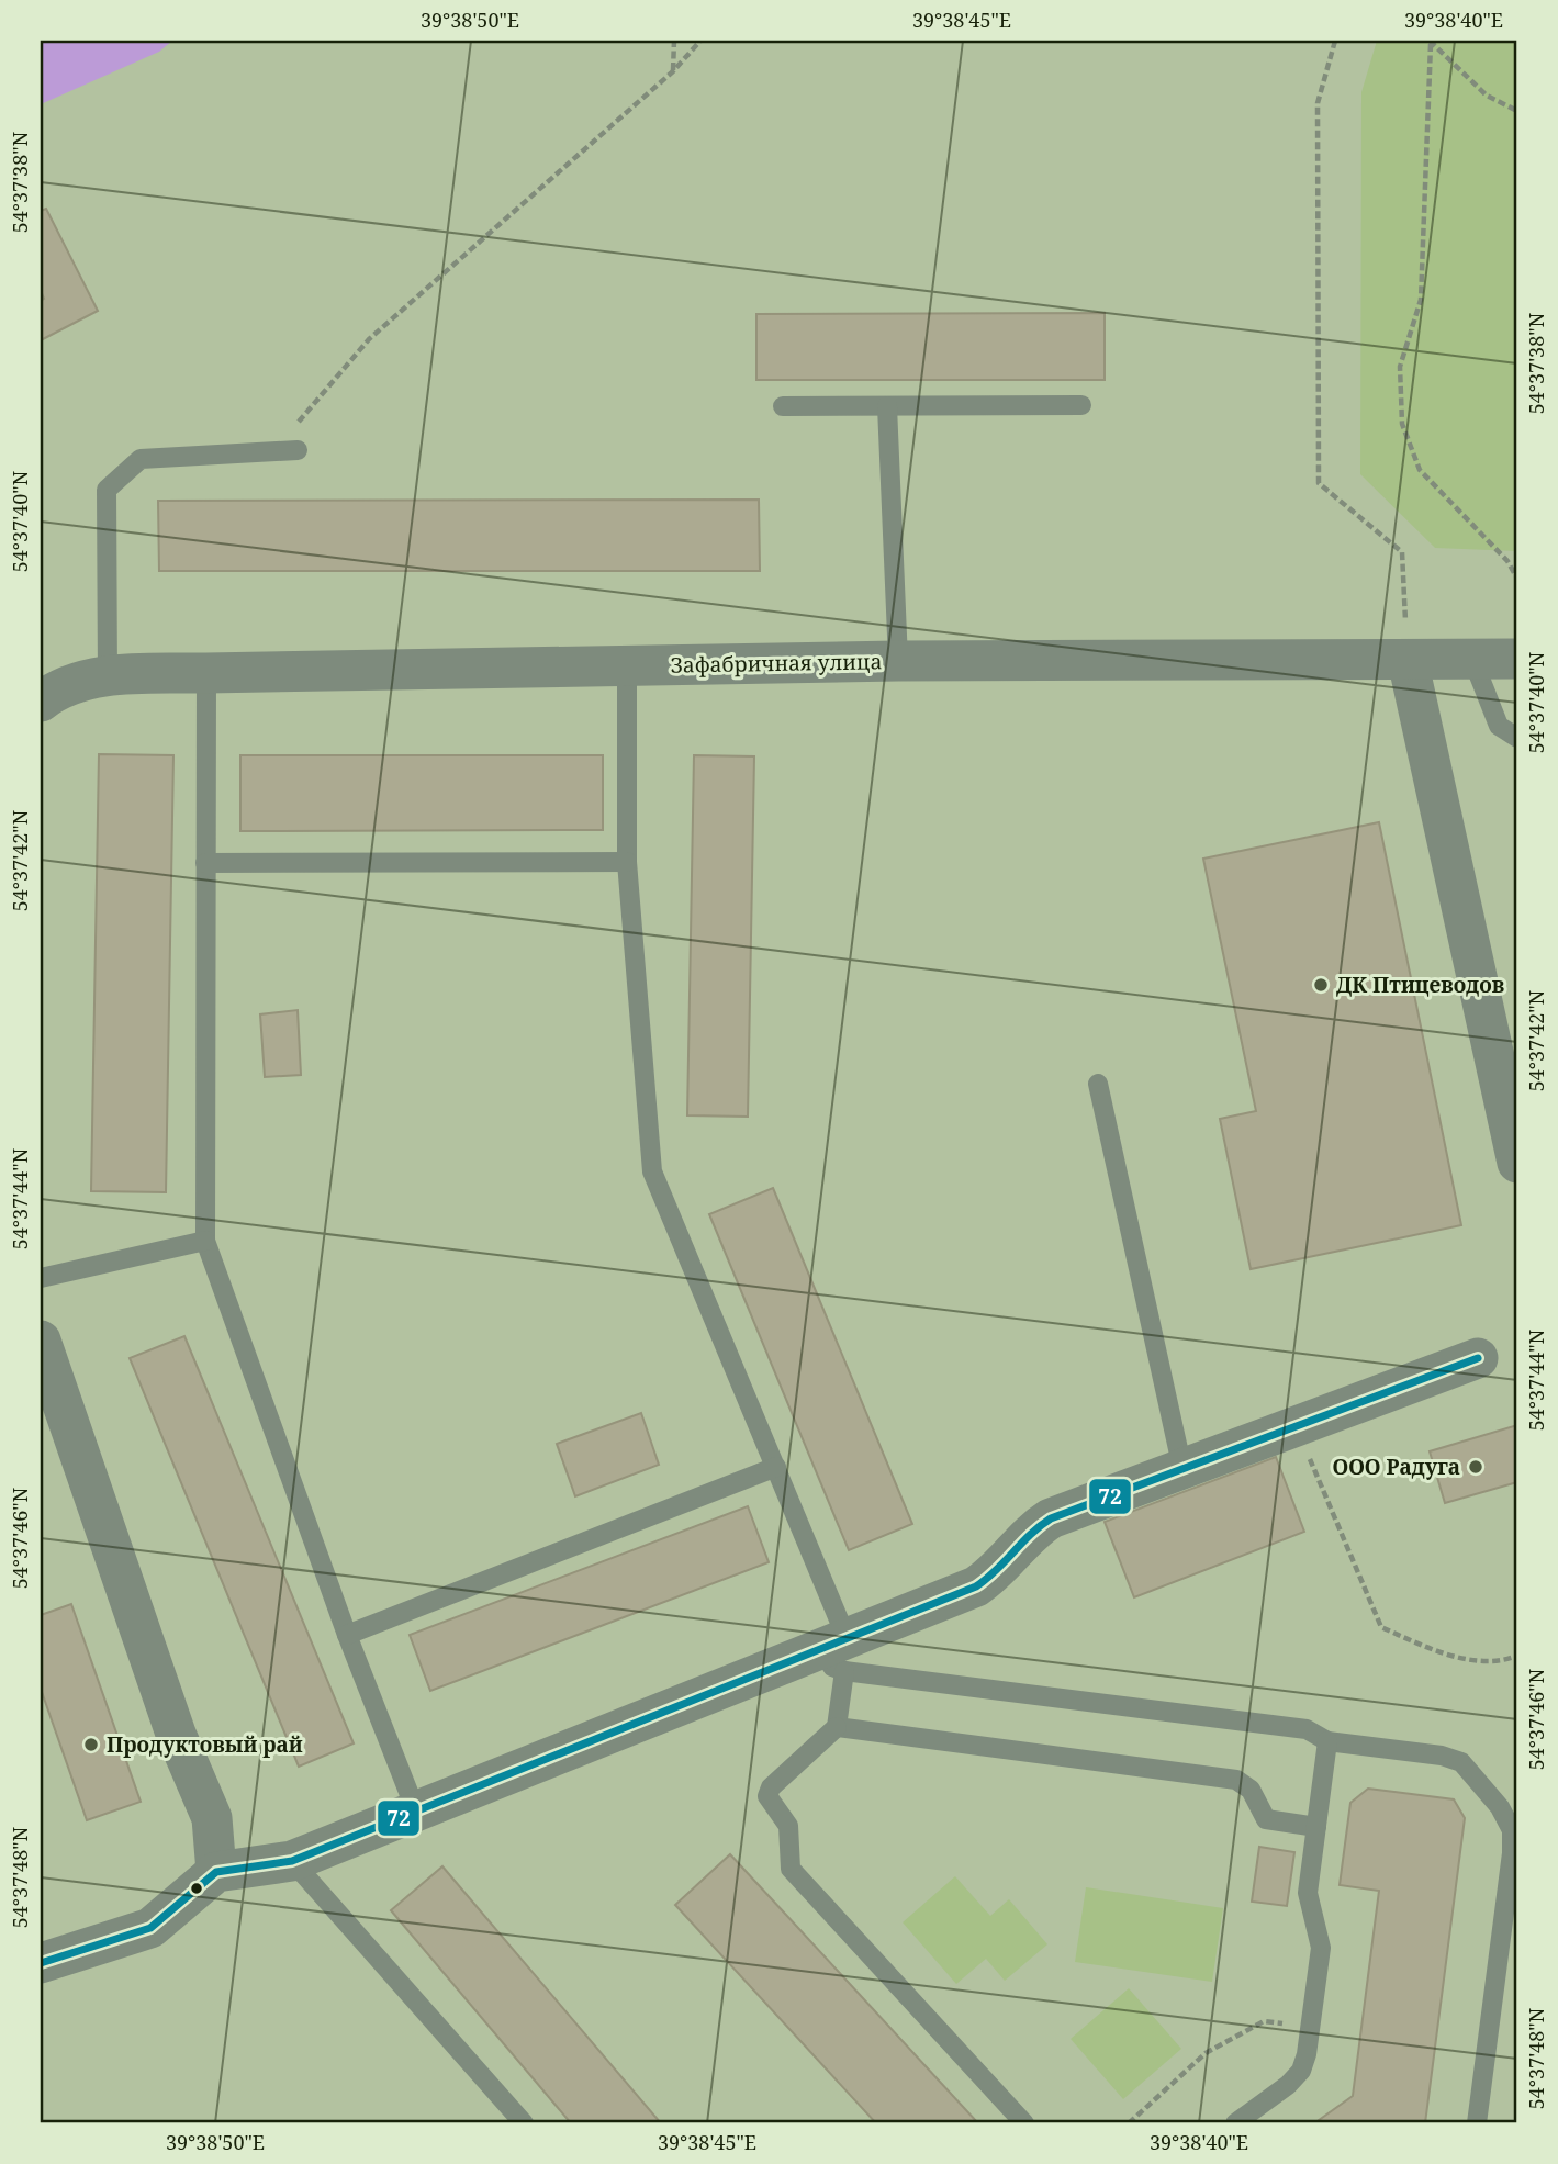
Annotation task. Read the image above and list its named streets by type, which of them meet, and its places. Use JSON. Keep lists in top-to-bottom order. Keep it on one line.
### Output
{"streets":{"street":["Зафабричная улица"]},"places":["ДК Птицеводов","ООО Радуга","Продуктовый рай"],"lines":["transit line 72"],"coordinates":["39°38'50\"E","39°38'45\"E","39°38'40\"E","54°37'38\"N","54°37'40\"N","54°37'42\"N","54°37'44\"N","54°37'46\"N","54°37'48\"N"]}
